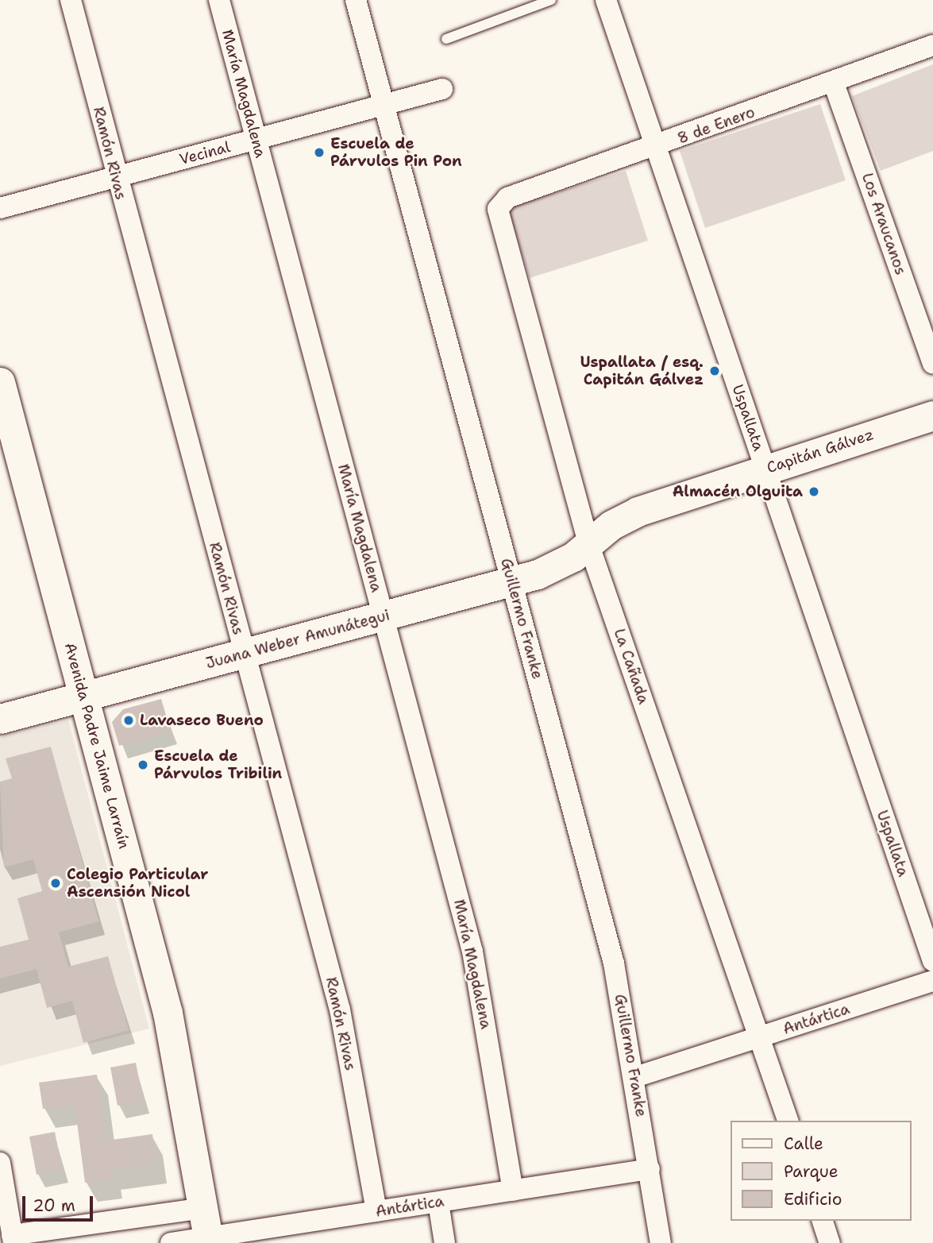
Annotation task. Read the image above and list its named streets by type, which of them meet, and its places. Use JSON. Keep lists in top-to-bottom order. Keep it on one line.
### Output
{"streets":{"street":["María Magdalena","8 de Enero","Ramón Rivas","Vecinal","Los Araucanos","Uspallata","Capitán Gálvez","Guillermo Franke","Juana Weber Amunátegui","La Cañada","Avenida Padre Jaime Larraín","Antártica"]},"crossings":[["María Magdalena","Vecinal"],["María Magdalena","Juana Weber Amunátegui"],["María Magdalena","Antártica"],["8 de Enero","Los Araucanos"],["8 de Enero","Uspallata"],["8 de Enero","La Cañada"],["Ramón Rivas","Vecinal"],["Ramón Rivas","Juana Weber Amunátegui"],["Ramón Rivas","Antártica"],["Vecinal","Guillermo Franke"],["Uspallata","Capitán Gálvez"],["Capitán Gálvez","Juana Weber Amunátegui"],["Capitán Gálvez","La Cañada"],["Guillermo Franke","Juana Weber Amunátegui"],["Guillermo Franke","Antártica"],["Juana Weber Amunátegui","La Cañada"],["Juana Weber Amunátegui","Avenida Padre Jaime Larraín"],["La Cañada","Antártica"],["Avenida Padre Jaime Larraín","Antártica"]],"places":["Escuela de Párvulos Pin Pon","Uspallata / esq. Capitán Gálvez","Almacén Olguita","Lavaseco Bueno","Escuela de Párvulos Tribilin","Colegio Particular Ascensión Nicol"],"legend":["Calle","Parque","Edificio"],"scale_bar":"20 m"}
